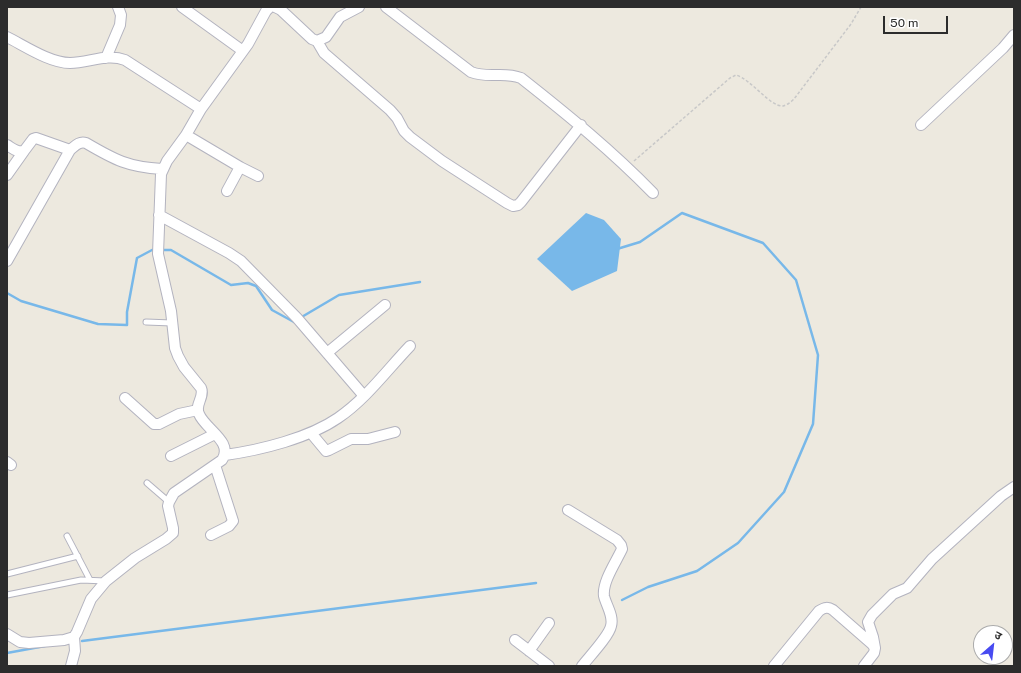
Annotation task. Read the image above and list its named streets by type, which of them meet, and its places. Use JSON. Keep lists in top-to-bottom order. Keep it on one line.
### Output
{"scale_bar":"50 m","north":"top right"}
